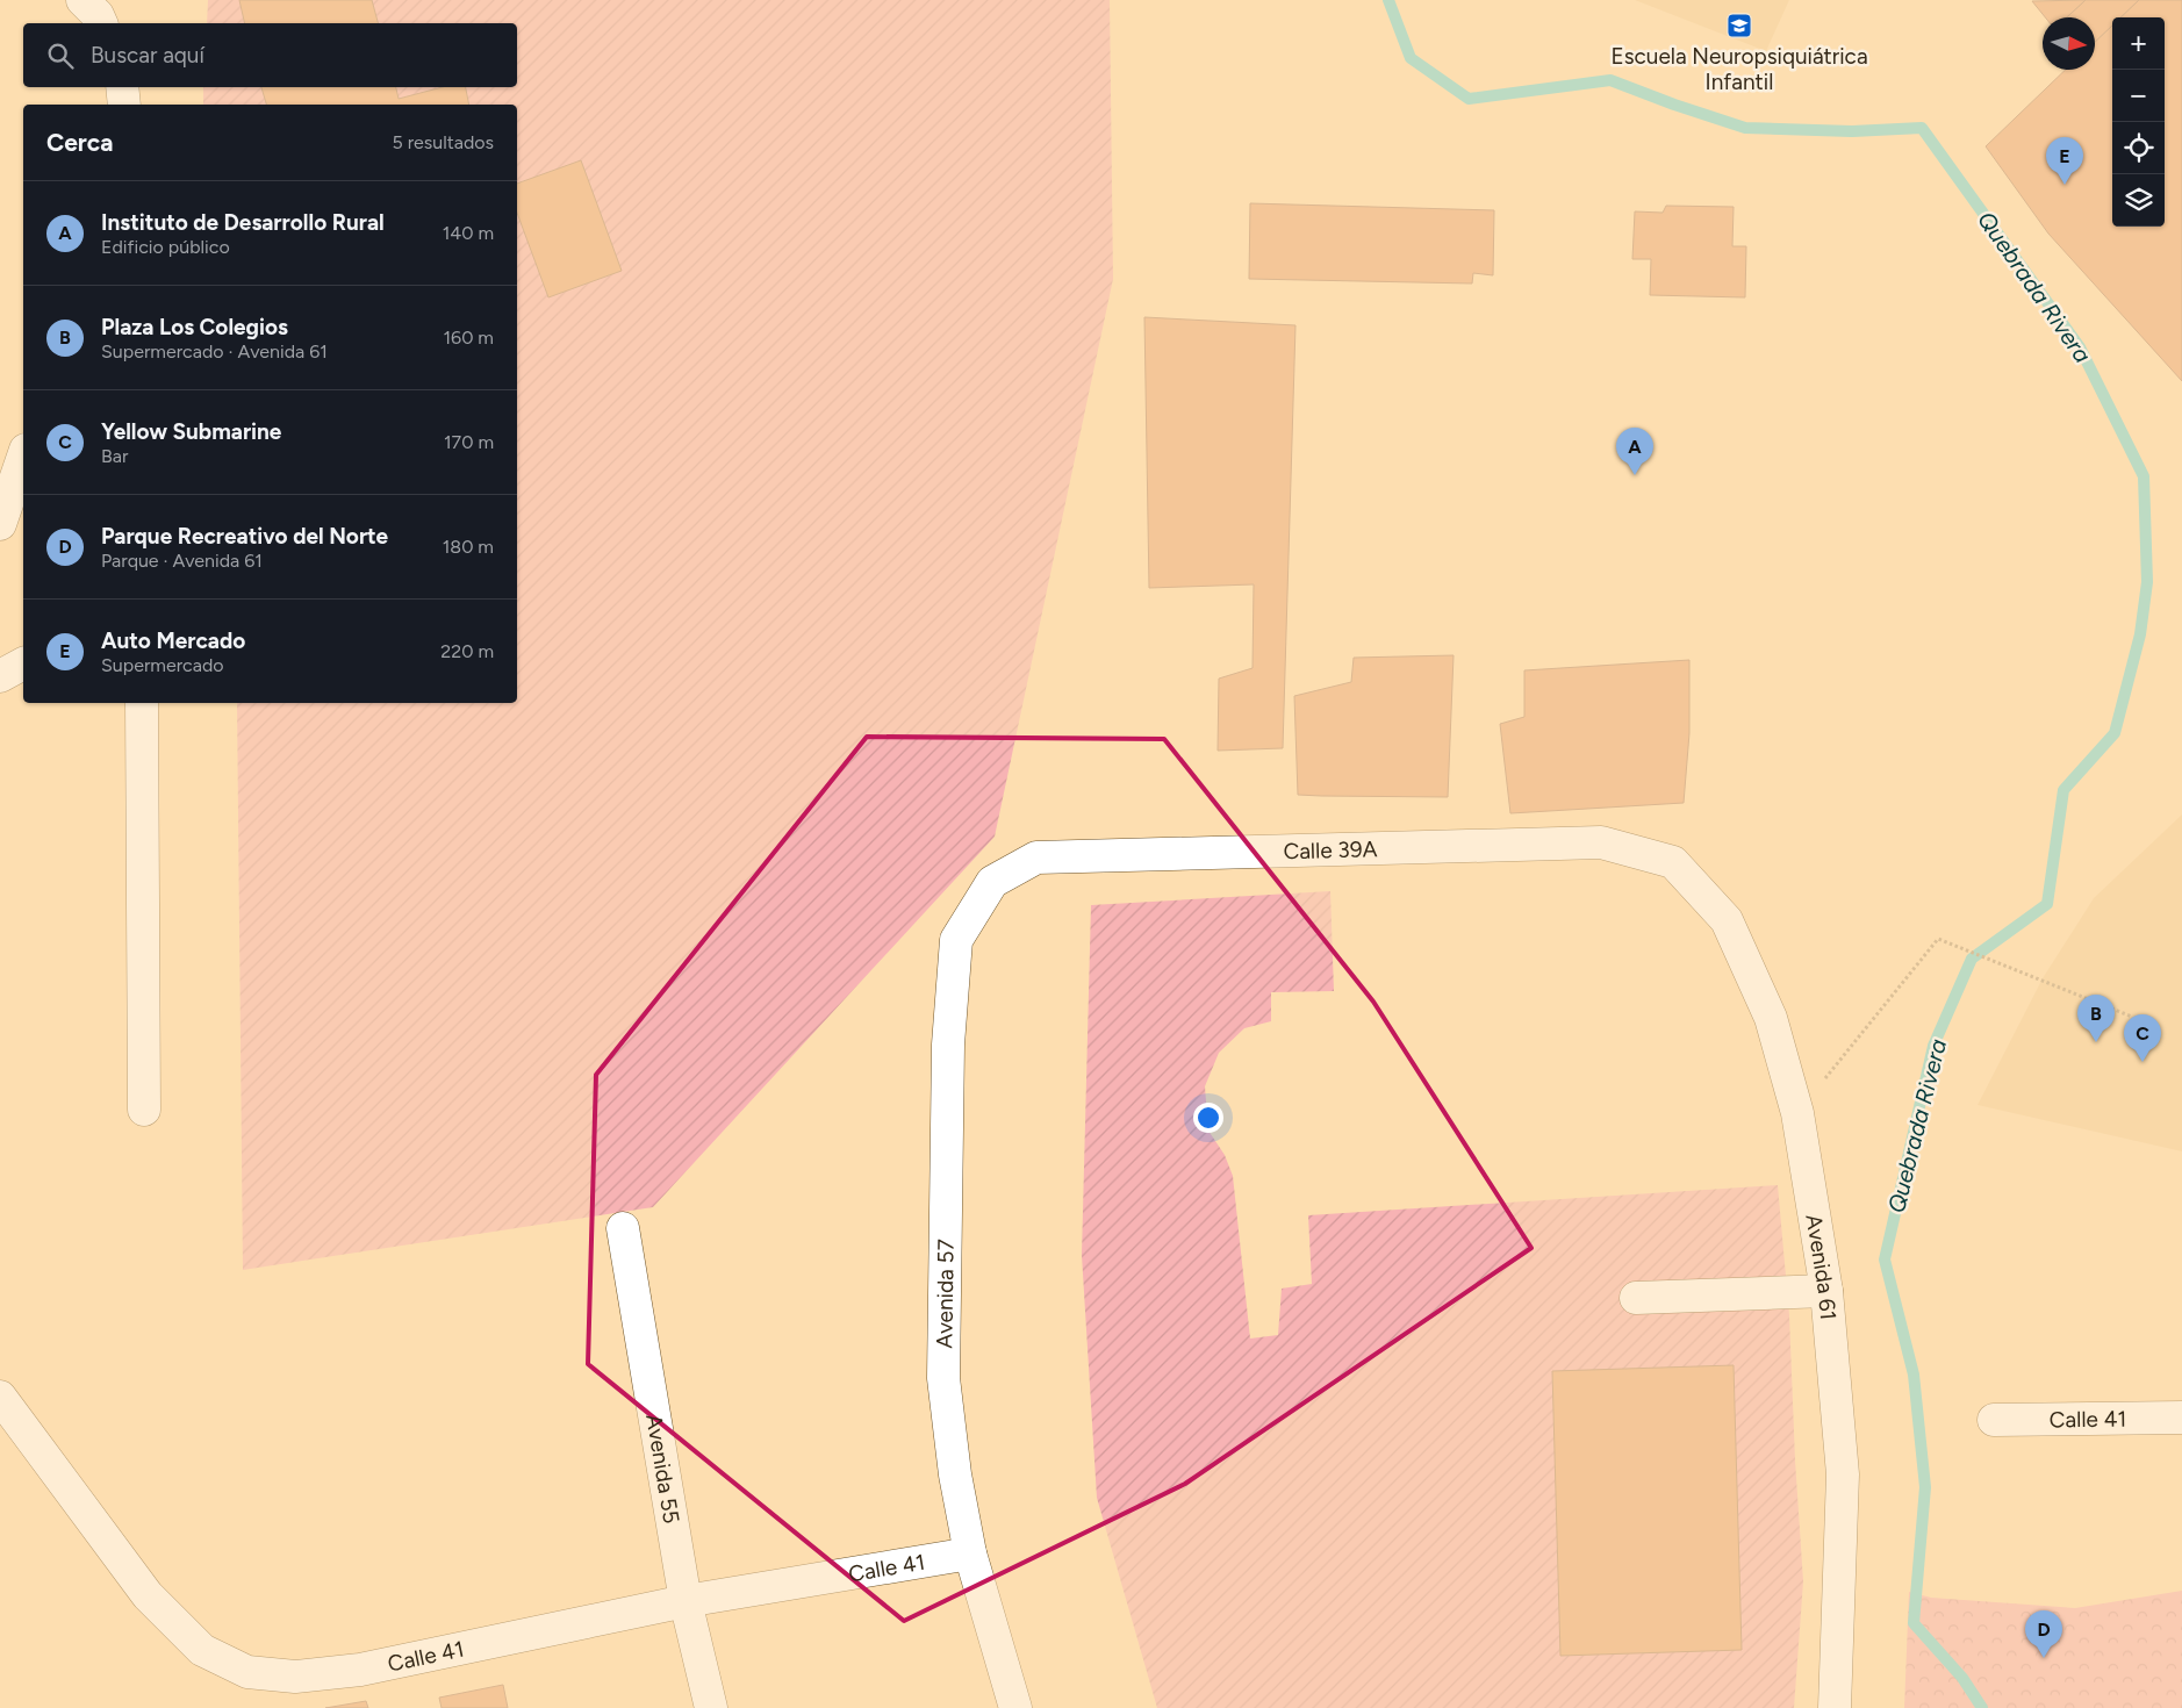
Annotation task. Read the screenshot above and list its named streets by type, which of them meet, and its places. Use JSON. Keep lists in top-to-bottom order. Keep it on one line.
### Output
{"streets":{"street":["Calle 39A","Avenida 61","Avenida 57","Calle 41","Avenida 55"]},"crossings":[["Calle 39A","Avenida 61"],["Calle 39A","Avenida 57"],["Avenida 57","Calle 41"],["Calle 41","Avenida 55"]],"water":["Quebrada Rivera"],"places":{"school or university":["Escuela Neuropsiquiátrica Infantil"]},"north":"right","page":{"map_buttons":["+","−"],"search":"Buscar aquí","heading":["Cerca","5 resultados"],"pins":["E","A","B","C","D"],"list":[{"mark":"A","name":"Instituto de Desarrollo Rural","note":"Edificio público","value":"140 m"},{"mark":"B","name":"Plaza Los Colegios","note":"Supermercado · Avenida 61","value":"160 m"},{"mark":"C","name":"Yellow Submarine","note":"Bar","value":"170 m"},{"mark":"D","name":"Parque Recreativo del Norte","note":"Parque · Avenida 61","value":"180 m"},{"mark":"E","name":"Auto Mercado","note":"Supermercado","value":"220 m"}]}}
